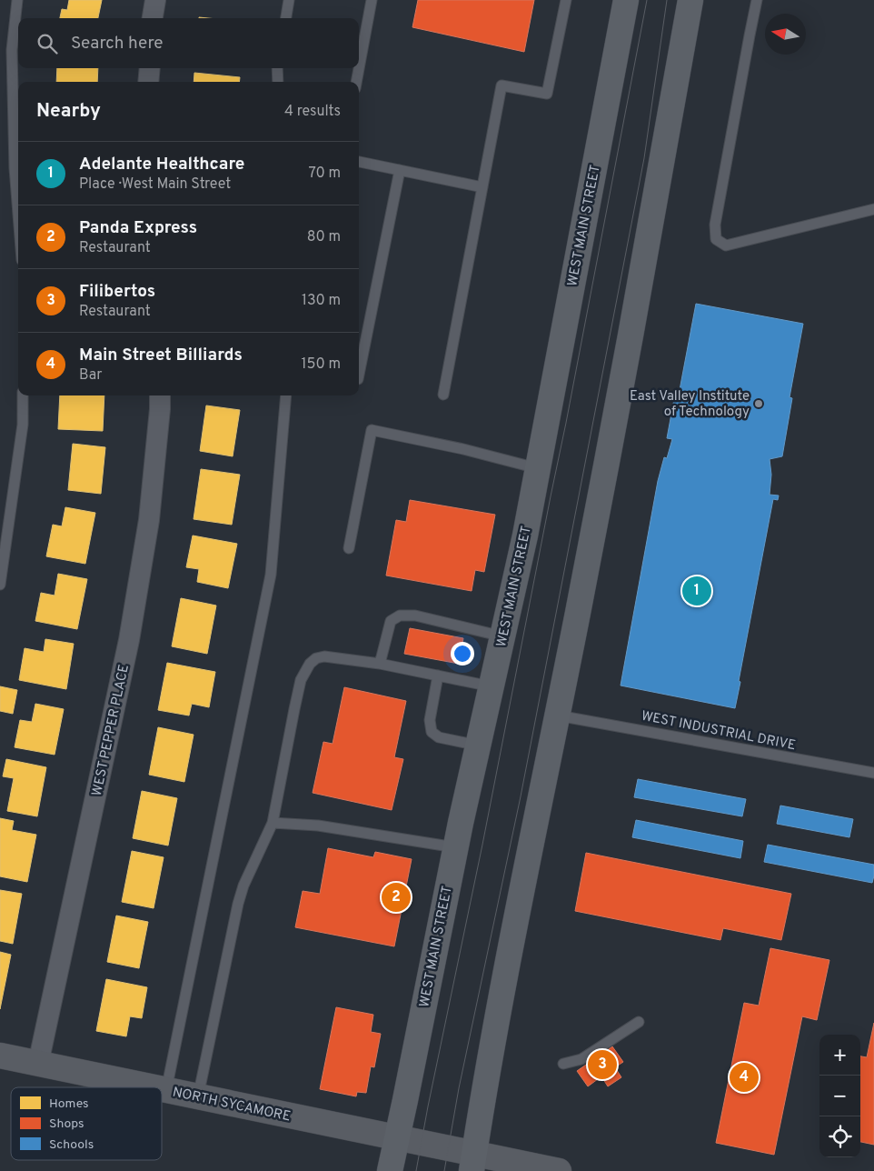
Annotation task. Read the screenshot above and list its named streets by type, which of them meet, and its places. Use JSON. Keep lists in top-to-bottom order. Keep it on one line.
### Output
{"streets":{"main road":["WEST MAIN STREET"],"street":["WEST PEPPER PLACE","NORTH SYCAMORE"],"lane":["WEST INDUSTRIAL DRIVE"]},"crossings":[["WEST MAIN STREET","NORTH SYCAMORE"],["WEST PEPPER PLACE","NORTH SYCAMORE"]],"places":["East Valley Institute of Technology"],"legend":["Homes","Shops","Schools"],"north":"left","page":{"search":"Search here","heading":["Nearby","4 results"],"list":[{"mark":"1","name":"Adelante Healthcare","note":"Place · West Main Street","value":"70 m"},{"mark":"2","name":"Panda Express","note":"Restaurant","value":"80 m"},{"mark":"3","name":"Filibertos","note":"Restaurant","value":"130 m"},{"mark":"4","name":"Main Street Billiards","note":"Bar","value":"150 m"}],"pins":["1","2","3","4"],"map_buttons":["+","−"]}}
